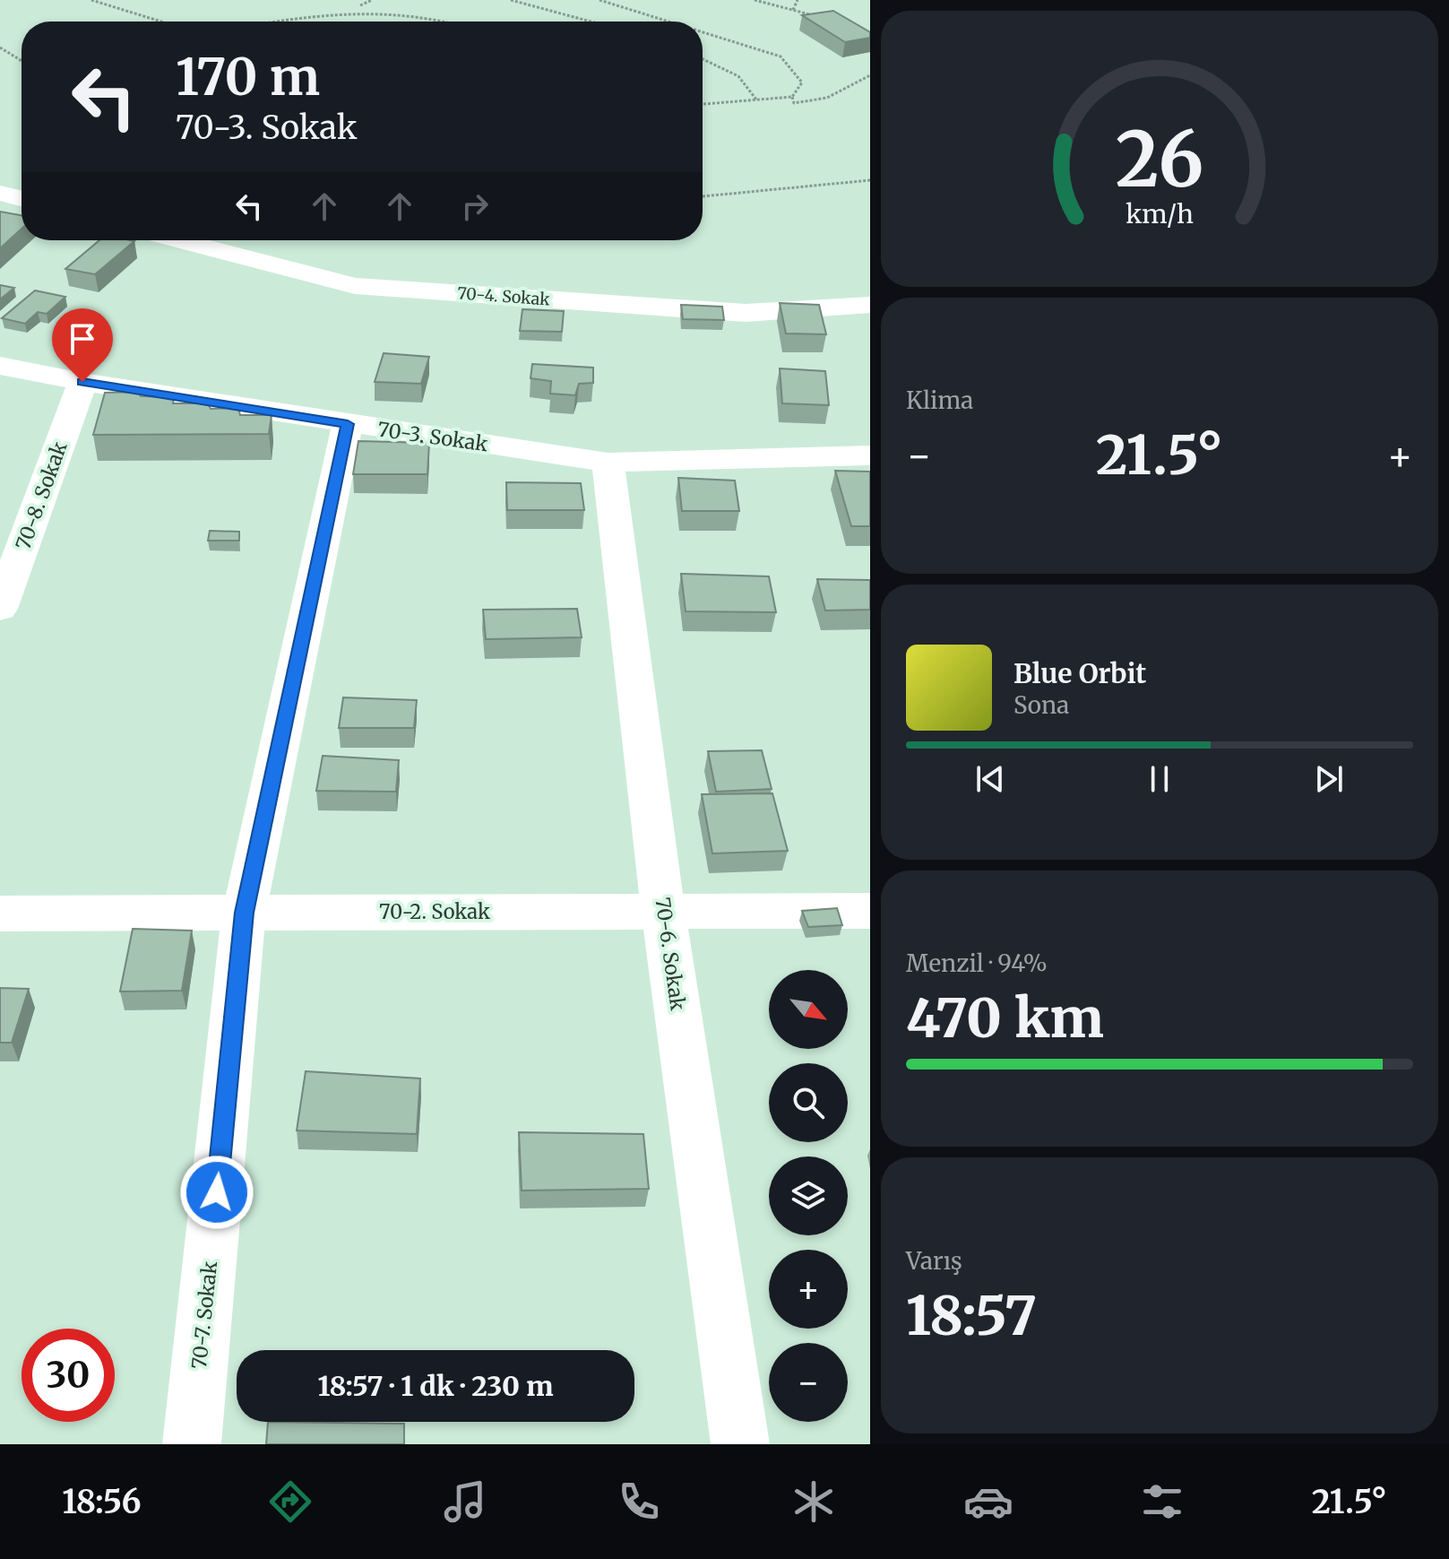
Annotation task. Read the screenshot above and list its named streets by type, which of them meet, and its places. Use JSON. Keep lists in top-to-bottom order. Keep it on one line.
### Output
{"streets":{"street":["70-4. Sokak","70-3. Sokak","70-8. Sokak","70-2. Sokak","70-6. Sokak","70-7. Sokak"]},"crossings":[["70-3. Sokak","70-8. Sokak"],["70-3. Sokak","70-6. Sokak"],["70-3. Sokak","70-7. Sokak"],["70-2. Sokak","70-6. Sokak"],["70-2. Sokak","70-7. Sokak"]],"north":"bottom right","page":{"turn":["170 m","70-3. Sokak"],"tile":["Klima",["Menzil · 94%","470 km"],["Varış","18:57"]],"heat":["−","21.5°","+"],"song":["Blue Orbit","Sona"],"map_buttons":["+","−"],"limit":"30","trip":"18:57 · 1 dk · 230 m","tabs":["18:56","21.5°"],"gauge":["26","km/h"]}}
